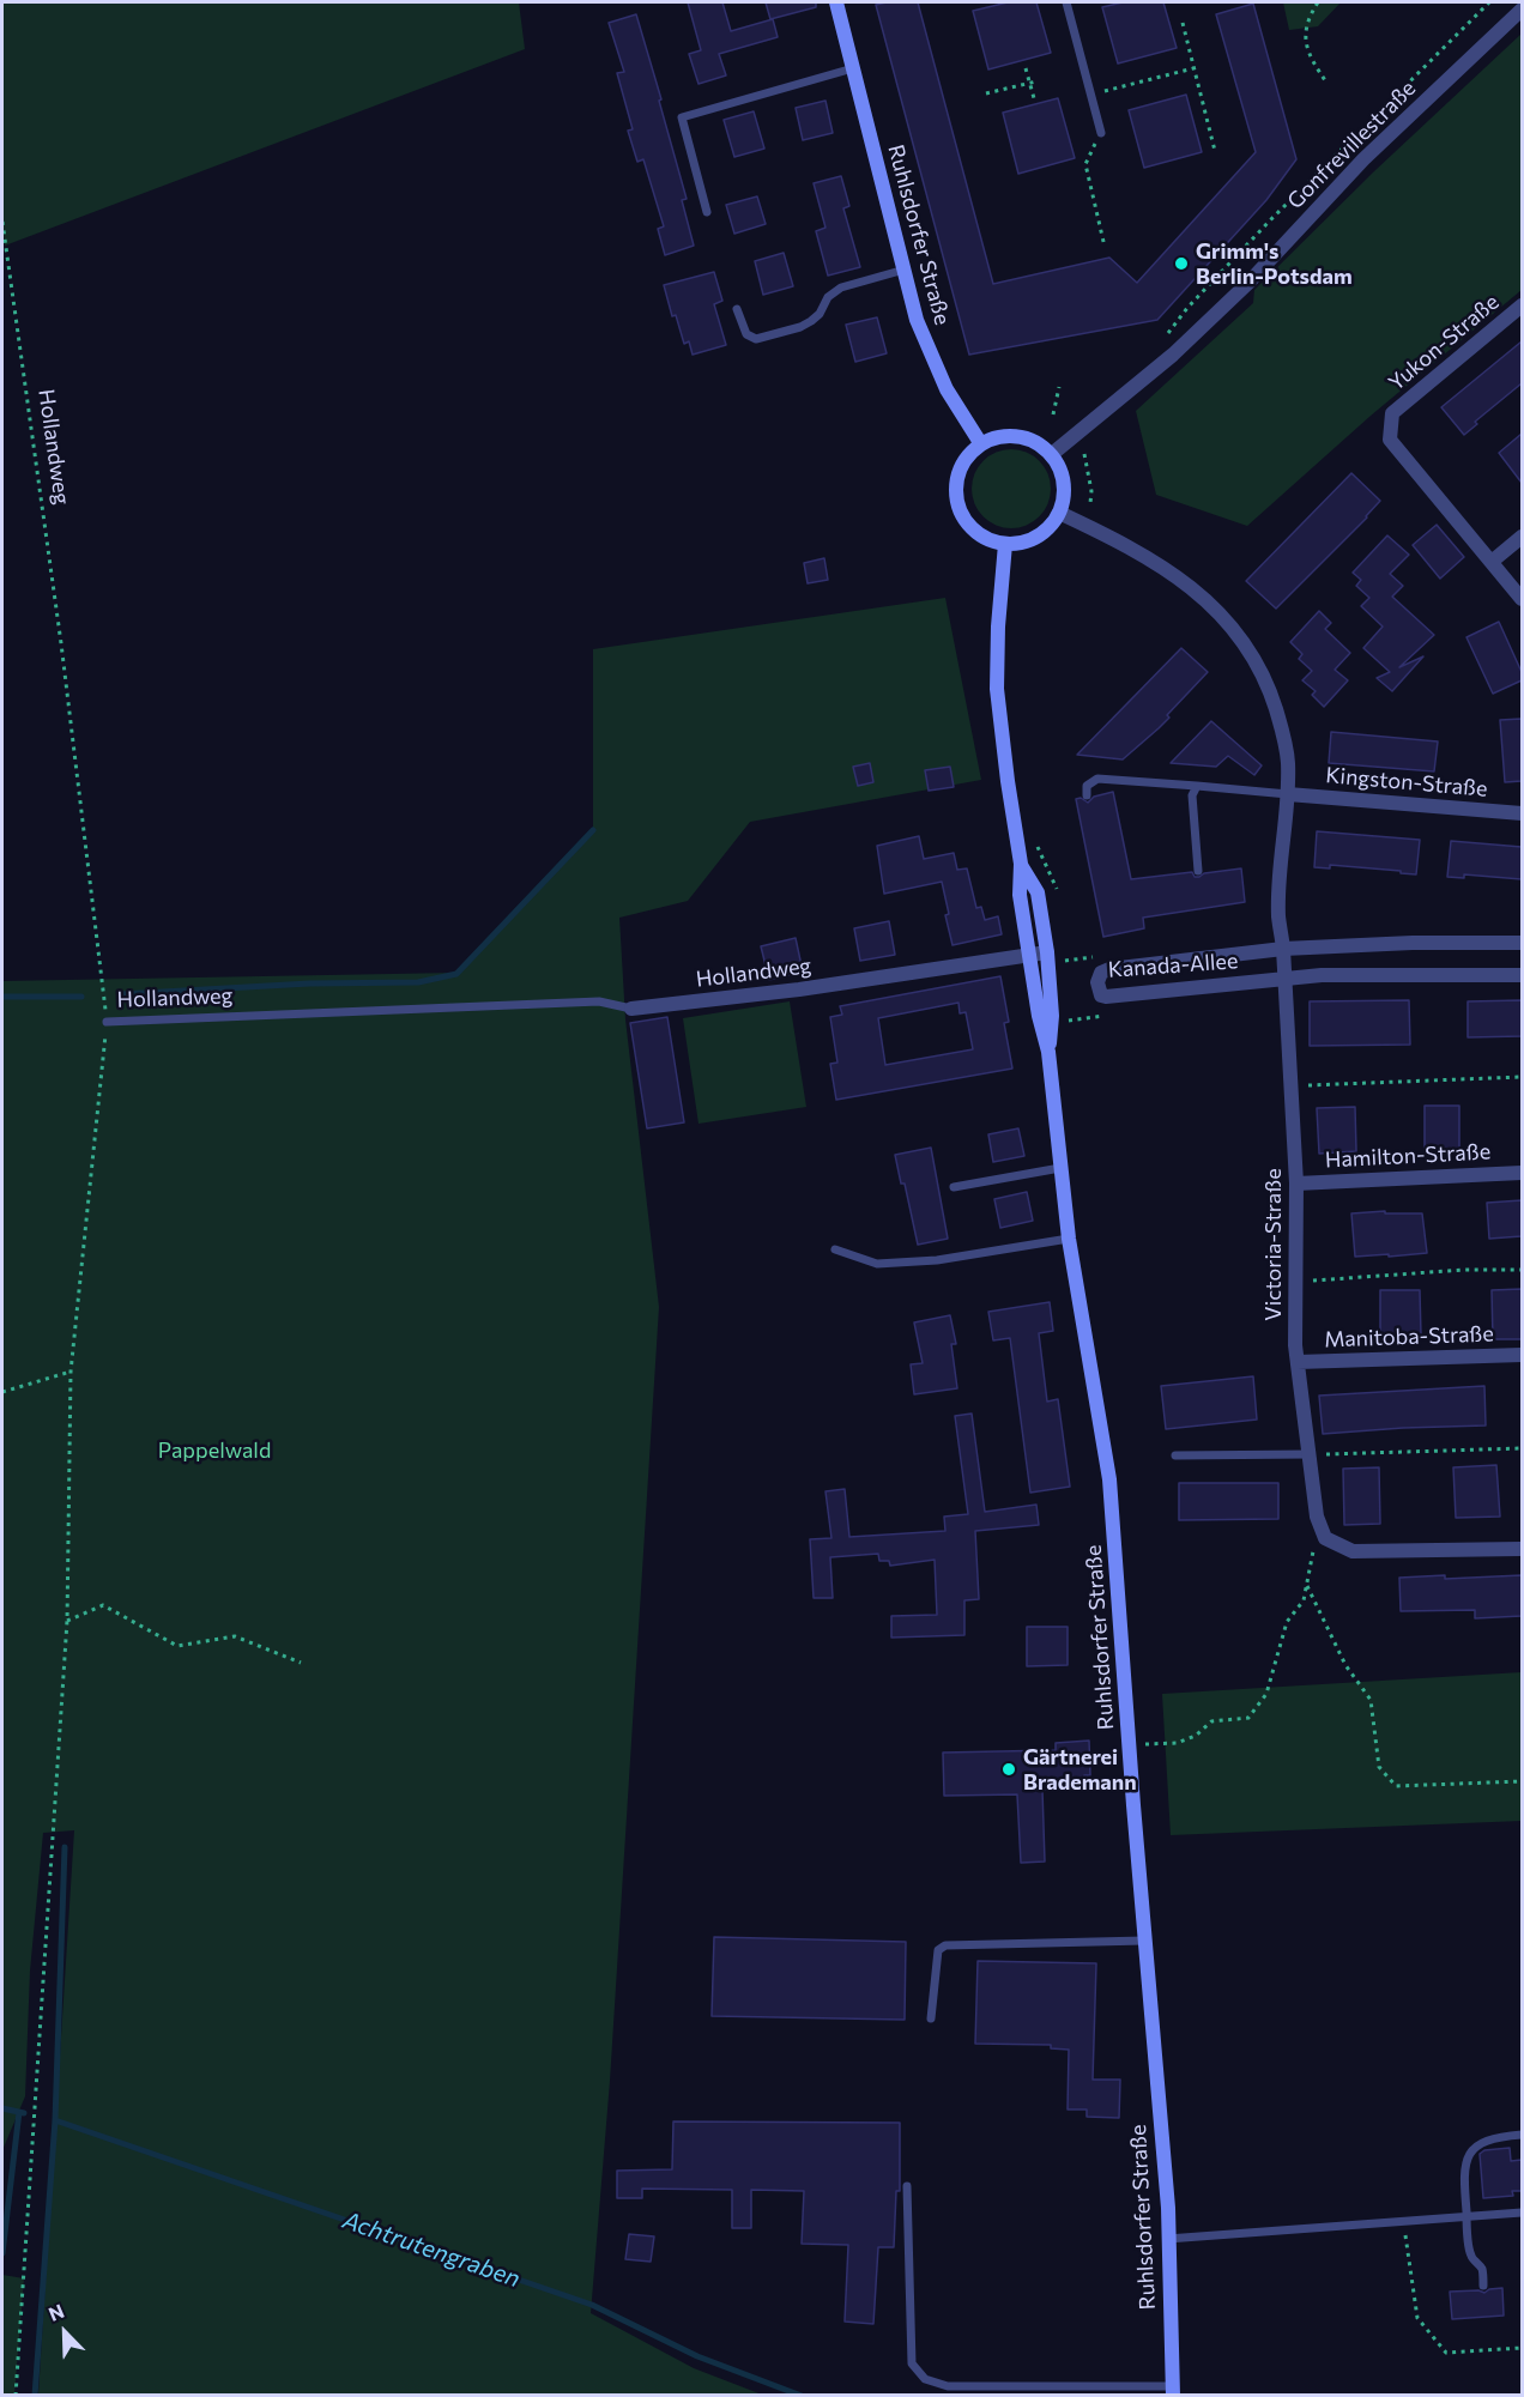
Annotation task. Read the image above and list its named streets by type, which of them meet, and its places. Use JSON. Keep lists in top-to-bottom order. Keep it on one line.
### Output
{"streets":{"main road":["Ruhlsdorfer Straße"],"street":["Gonfrevillestraße","Yukon-Straße","Hollandweg","Kingston-Straße","Kanada-Allee","Hamilton-Straße","Victoria-Straße","Manitoba-Straße"]},"crossings":[["Gonfrevillestraße","Ruhlsdorfer Straße"],["Gonfrevillestraße","Victoria-Straße"],["Ruhlsdorfer Straße","Hollandweg"],["Ruhlsdorfer Straße","Victoria-Straße"],["Kingston-Straße","Victoria-Straße"],["Kanada-Allee","Victoria-Straße"],["Hamilton-Straße","Victoria-Straße"],["Victoria-Straße","Manitoba-Straße"]],"water":["Achtrutengraben"],"parks":["Pappelwald"],"places":["Grimm's Berlin-Potsdam","Gärtnerei Brademann"],"north":"top left"}
